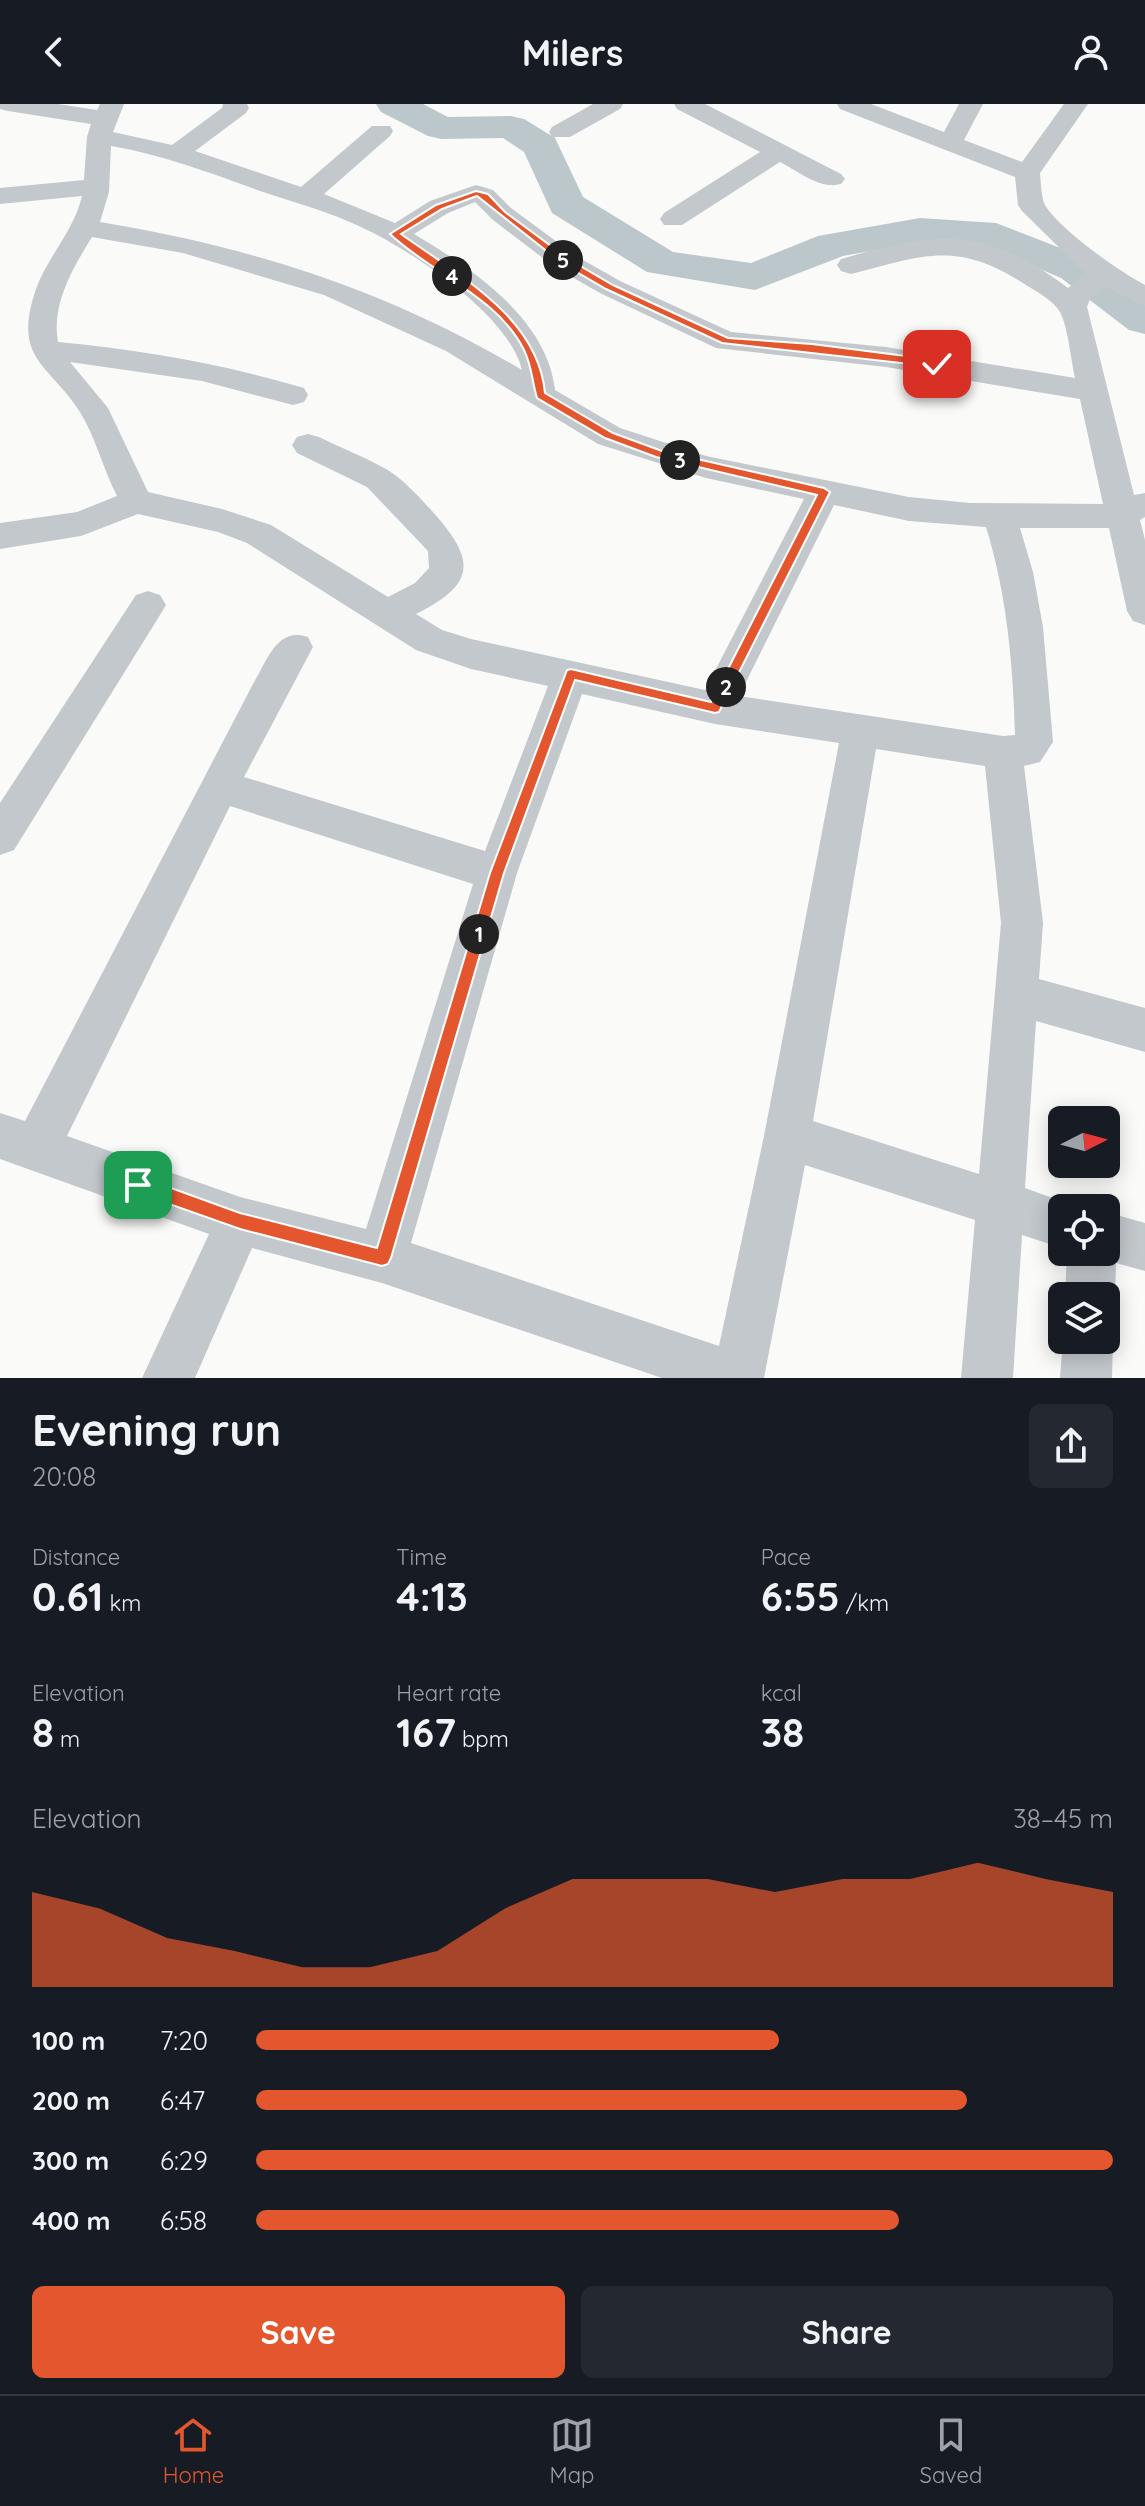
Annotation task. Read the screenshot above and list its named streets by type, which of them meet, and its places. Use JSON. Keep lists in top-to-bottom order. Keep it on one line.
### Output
{"north":"right","page":{"header":"Milers","pins":["5","4","3","2","1"],"heading":["Evening run","20:08"],"stats":[["Distance","0.61 km"],["Time","4:13"],["Pace","6:55 /km"],["Elevation","8 m"],["Heart rate","167 bpm"],["kcal","38"]],"chart":["Elevation","38–45 m"],"list":[{"name":"100 m","note":"7:20"},{"name":"200 m","note":"6:47"},{"name":"300 m","note":"6:29"},{"name":"400 m","note":"6:58"}],"buttons":["Save","Share"],"tabs":["Home","Map","Saved"]}}
